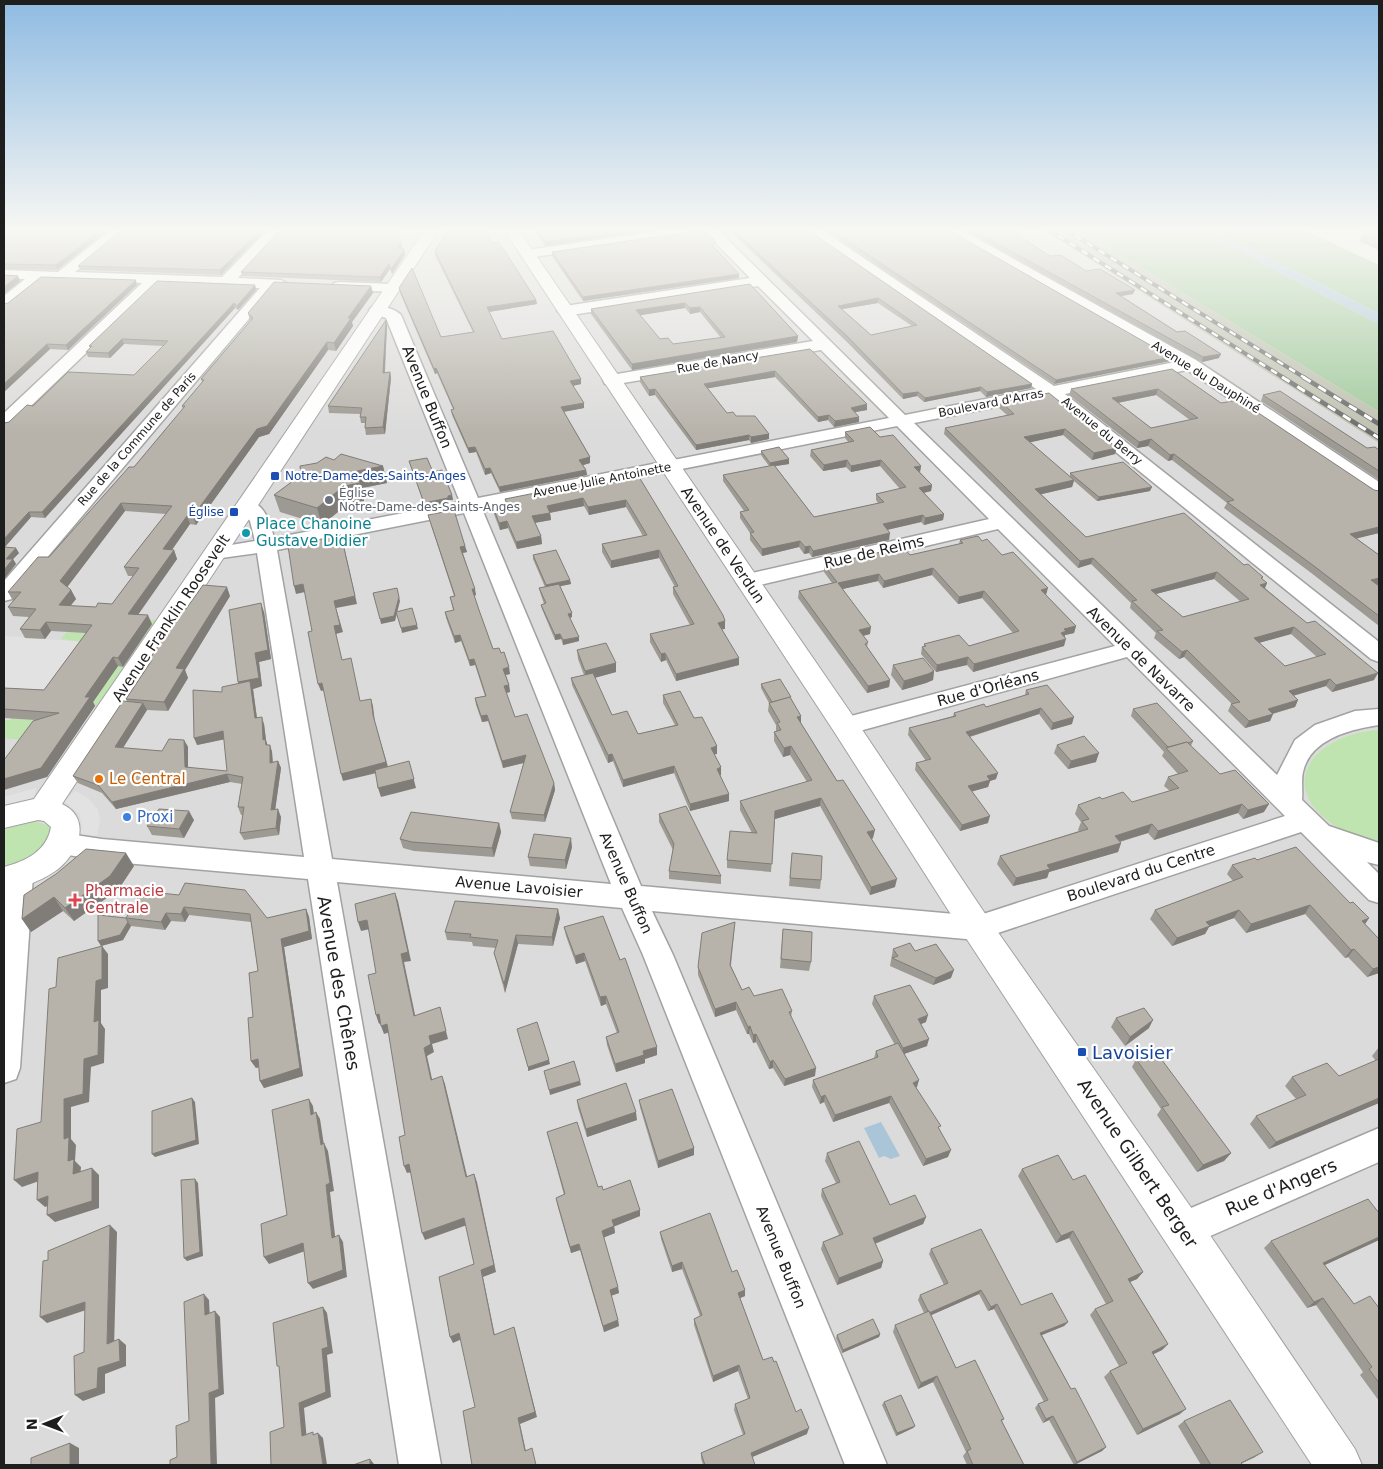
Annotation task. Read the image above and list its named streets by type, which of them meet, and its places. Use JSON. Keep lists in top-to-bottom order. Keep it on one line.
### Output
{"streets":{"street":["Rue de Nancy","Avenue du Dauphiné","Avenue Buffon","Boulevard d'Arras","Avenue du Berry","Rue de la Commune de Paris","Avenue Julie Antoinette","Avenue de Verdun","Rue de Reims","Avenue Franklin Roosevelt","Avenue de Navarre","Rue d'Orléans","Boulevard du Centre","Avenue Lavoisier","Avenue des Chênes","Avenue Gilbert Berger","Rue d'Angers"]},"crossings":[["Rue de Nancy","Avenue de Verdun"],["Rue de Nancy","Avenue de Navarre"],["Avenue du Dauphiné","Boulevard d'Arras"],["Avenue Buffon","Avenue Julie Antoinette"],["Avenue Buffon","Avenue Franklin Roosevelt"],["Avenue Buffon","Avenue Lavoisier"],["Boulevard d'Arras","Avenue du Berry"],["Boulevard d'Arras","Avenue Julie Antoinette"],["Boulevard d'Arras","Avenue de Navarre"],["Avenue Julie Antoinette","Avenue de Verdun"],["Avenue Julie Antoinette","Avenue Franklin Roosevelt"],["Avenue Julie Antoinette","Avenue des Chênes"],["Avenue de Verdun","Rue de Reims"],["Avenue de Verdun","Rue d'Orléans"],["Avenue de Verdun","Avenue Gilbert Berger"],["Rue de Reims","Avenue de Navarre"],["Avenue Franklin Roosevelt","Avenue des Chênes"],["Avenue de Navarre","Rue d'Orléans"],["Avenue de Navarre","Boulevard du Centre"],["Boulevard du Centre","Avenue Lavoisier"],["Boulevard du Centre","Avenue Gilbert Berger"],["Avenue Lavoisier","Avenue des Chênes"],["Avenue Lavoisier","Avenue Gilbert Berger"],["Avenue Gilbert Berger","Rue d'Angers"]],"places":{"transit":["Notre-Dame-des-Saints-Anges","Église","Lavoisier"],"other":["Église Notre-Dame-des-Saints-Anges","Place Chanoine Gustave Didier","Le Central","Proxi"],"health":["Pharmacie Centrale"]},"north":"left"}
